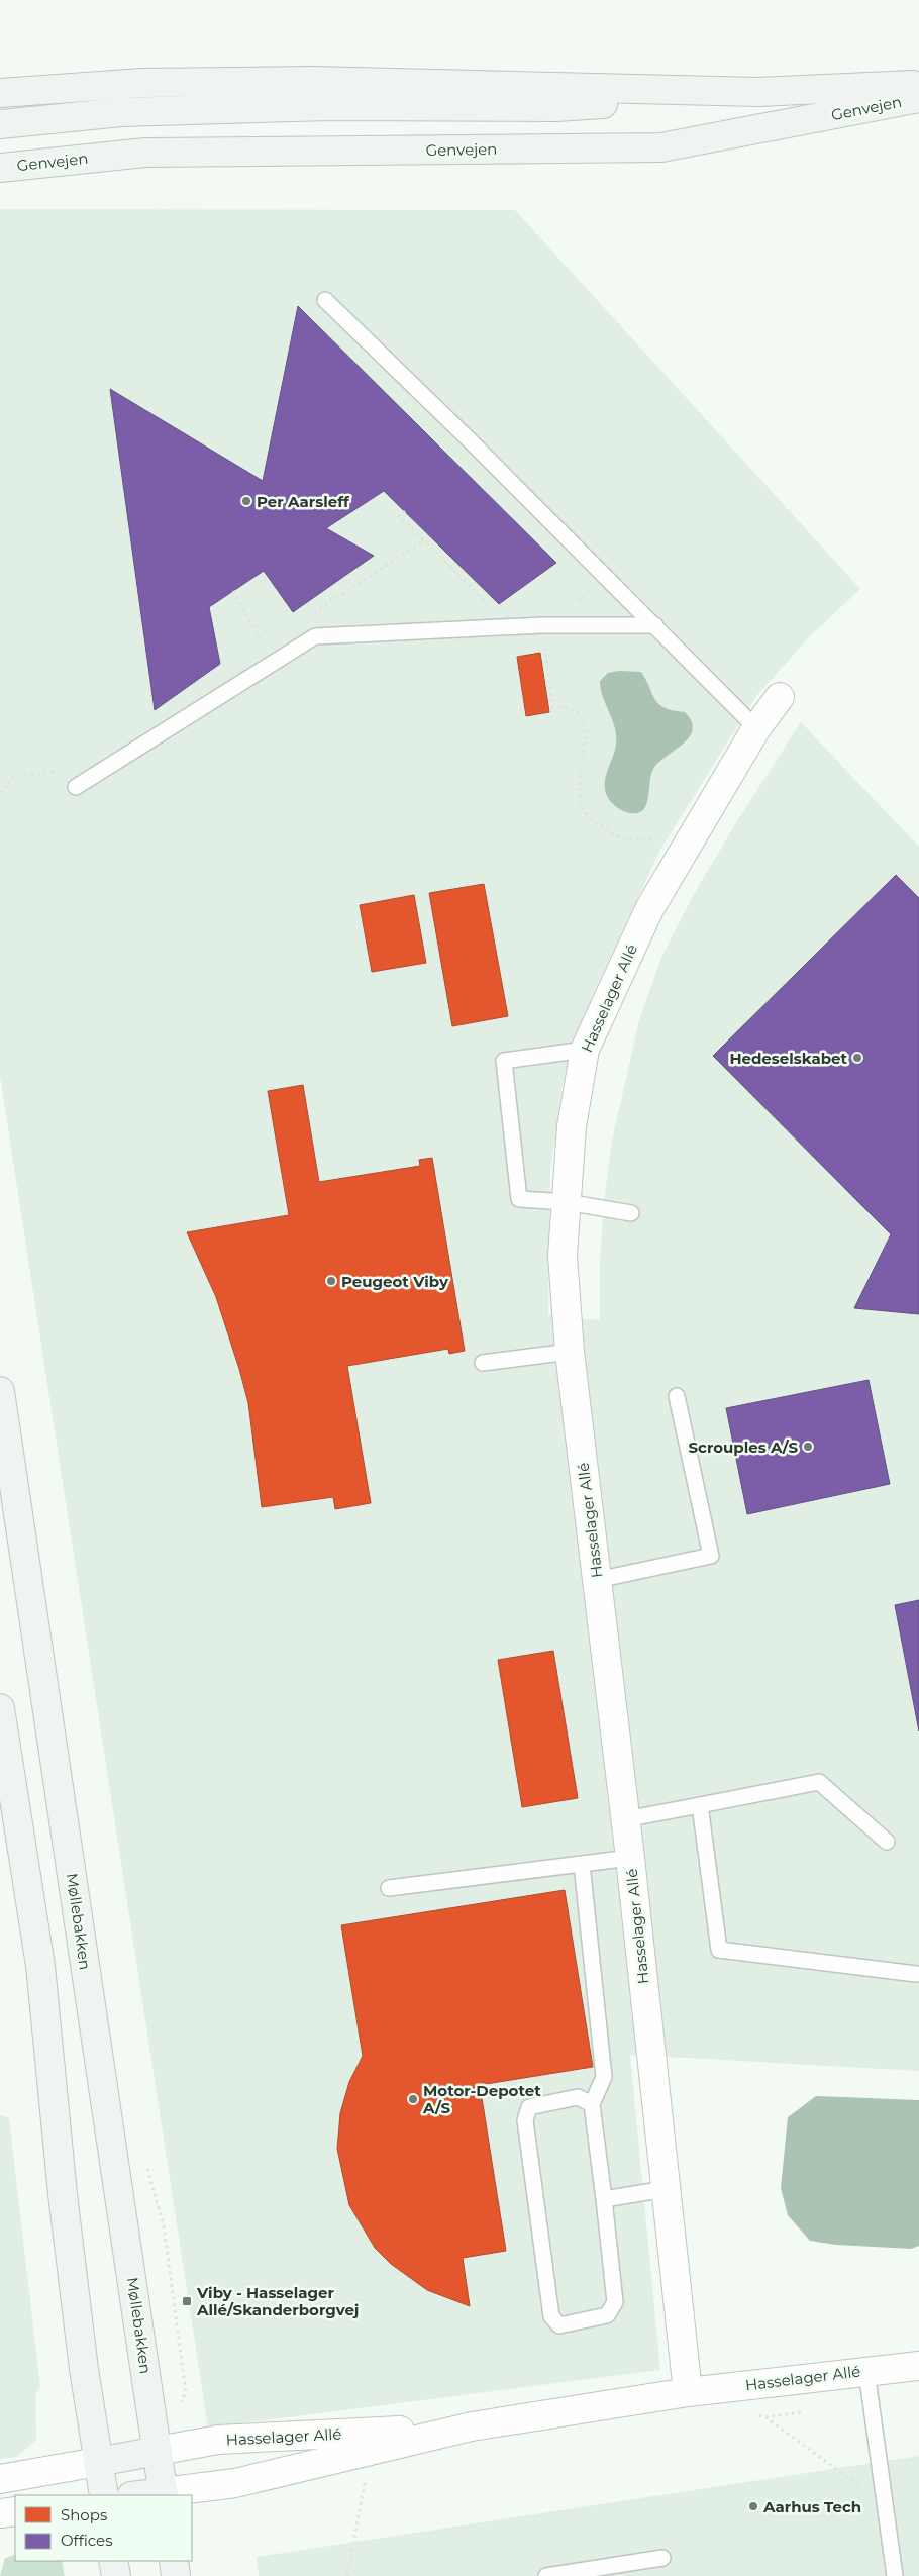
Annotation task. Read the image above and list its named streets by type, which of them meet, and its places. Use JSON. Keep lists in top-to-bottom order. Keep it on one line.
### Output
{"streets":{"street":["Genvejen","Hasselager Allé","Møllebakken"]},"crossings":[["Hasselager Allé","Møllebakken"]],"places":{"other":["Per Aarsleff","Hedeselskabet","Peugeot Viby","Scrouples A/S","Motor-Depotet A/S","Aarhus Tech"],"transit":["Viby - Hasselager Allé/Skanderborgvej"]},"legend":["Shops","Offices"]}
